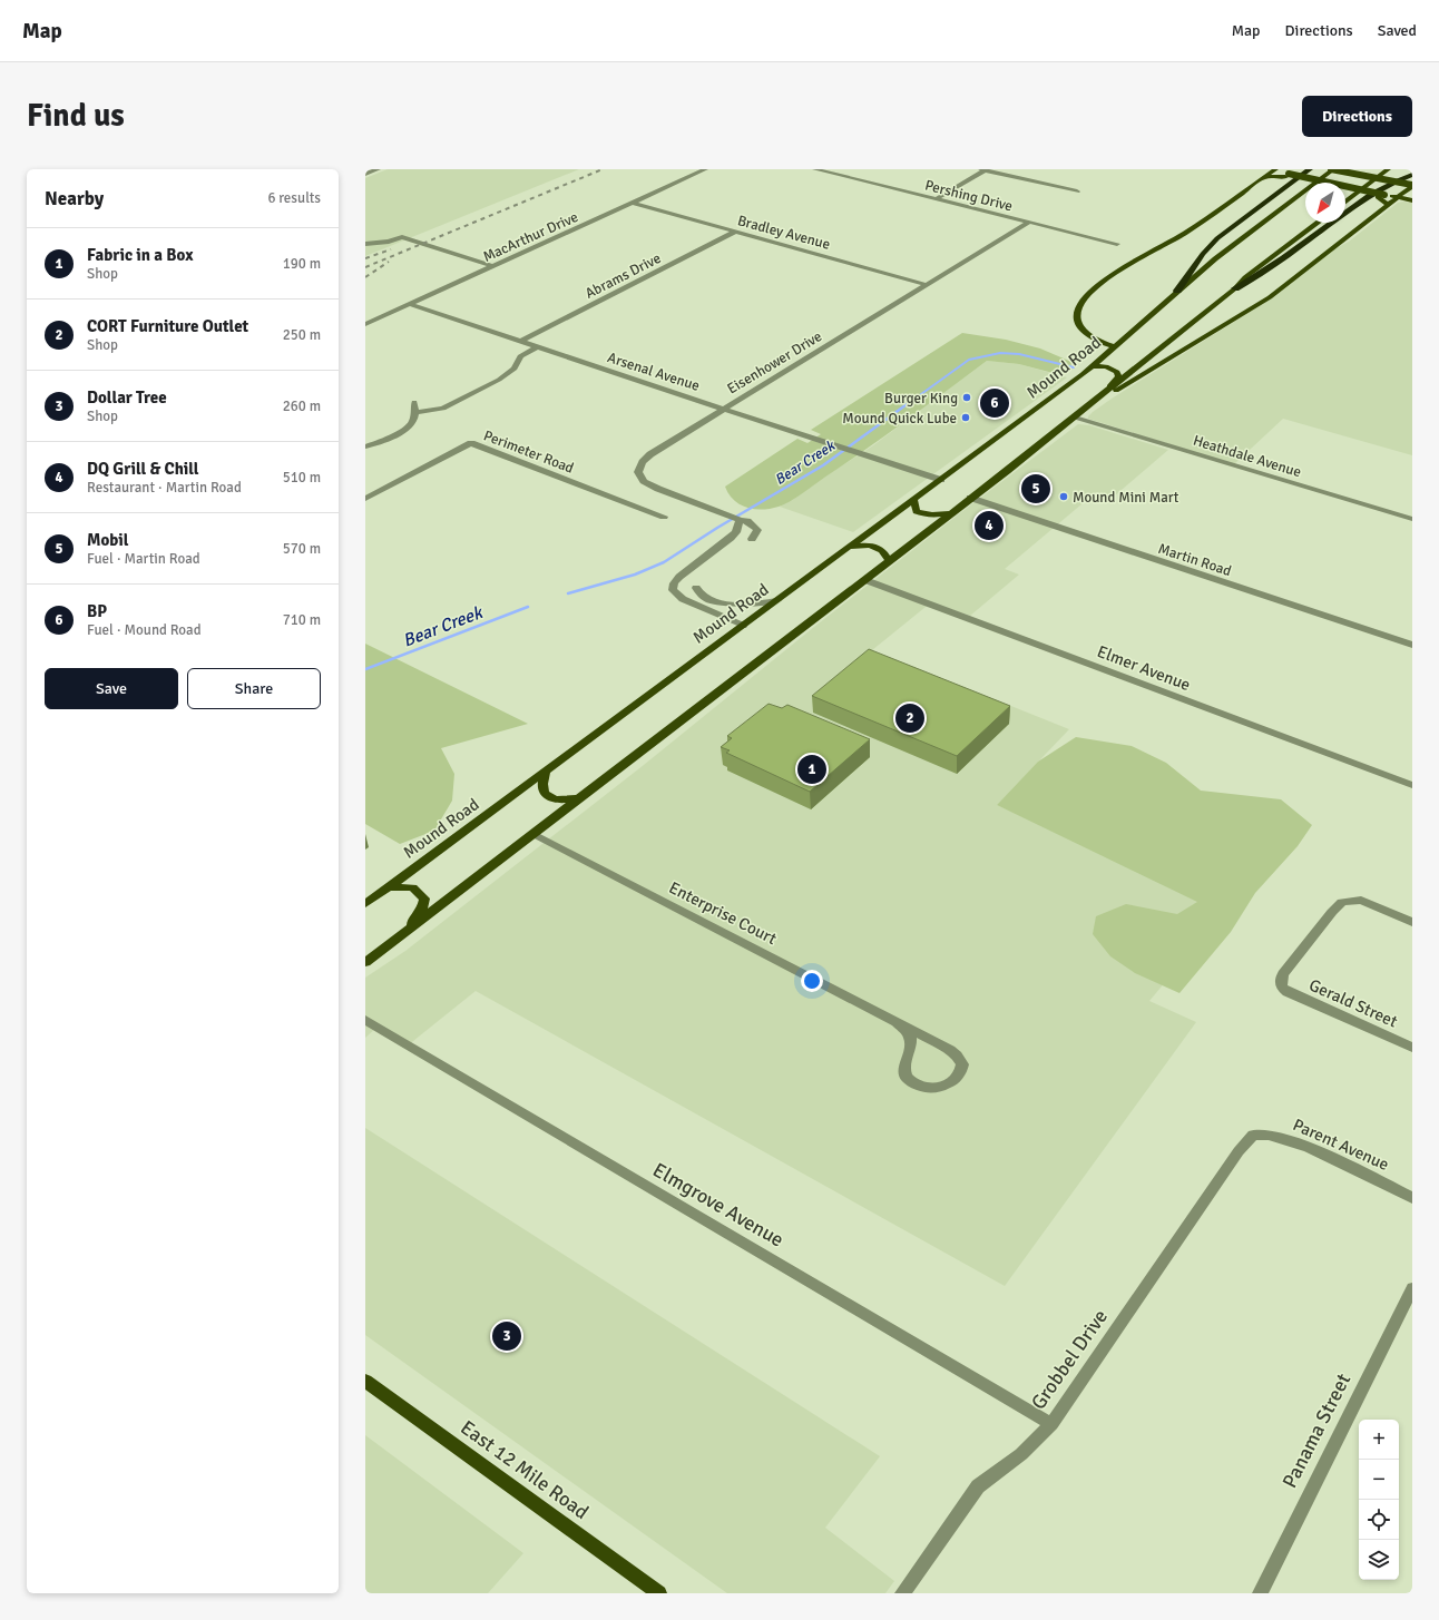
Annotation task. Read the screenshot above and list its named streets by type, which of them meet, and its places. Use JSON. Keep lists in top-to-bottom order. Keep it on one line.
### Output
{"streets":{"main road":["Mound Road","East 12 Mile Road"],"street":["Pershing Drive","Bradley Avenue","MacArthur Drive","Abrams Drive","Eisenhower Drive","Arsenal Avenue","Perimeter Road","Heathdale Avenue","Martin Road","Elmer Avenue","Enterprise Court","Gerald Street","Parent Avenue","Elmgrove Avenue","Grobbel Drive","Panama Street"]},"crossings":[["Pershing Drive","Eisenhower Drive"],["Bradley Avenue","MacArthur Drive"],["Bradley Avenue","Abrams Drive"],["Bradley Avenue","Eisenhower Drive"],["MacArthur Drive","Arsenal Avenue"],["Abrams Drive","Arsenal Avenue"],["Eisenhower Drive","Arsenal Avenue"],["Mound Road","Arsenal Avenue"],["Parent Avenue","Grobbel Drive"],["Elmgrove Avenue","Grobbel Drive"]],"water":["Bear Creek"],"places":["Burger King","Mound Quick Lube","Mound Mini Mart"],"north":"bottom left","page":{"header":"Map","nav":["Map","Directions","Saved"],"buttons":["Directions",["Save","Share"]],"title":"Find us","heading":["Nearby","6 results"],"list":[{"mark":"1","name":"Fabric in a Box","note":"Shop","value":"190 m"},{"mark":"2","name":"CORT Furniture Outlet","note":"Shop","value":"250 m"},{"mark":"3","name":"Dollar Tree","note":"Shop","value":"260 m"},{"mark":"4","name":"DQ Grill & Chill","note":"Restaurant · Martin Road","value":"510 m"},{"mark":"5","name":"Mobil","note":"Fuel · Martin Road","value":"570 m"},{"mark":"6","name":"BP","note":"Fuel · Mound Road","value":"710 m"}],"pins":["6","5","4","2","1","3"],"map_buttons":["+","−"]}}
